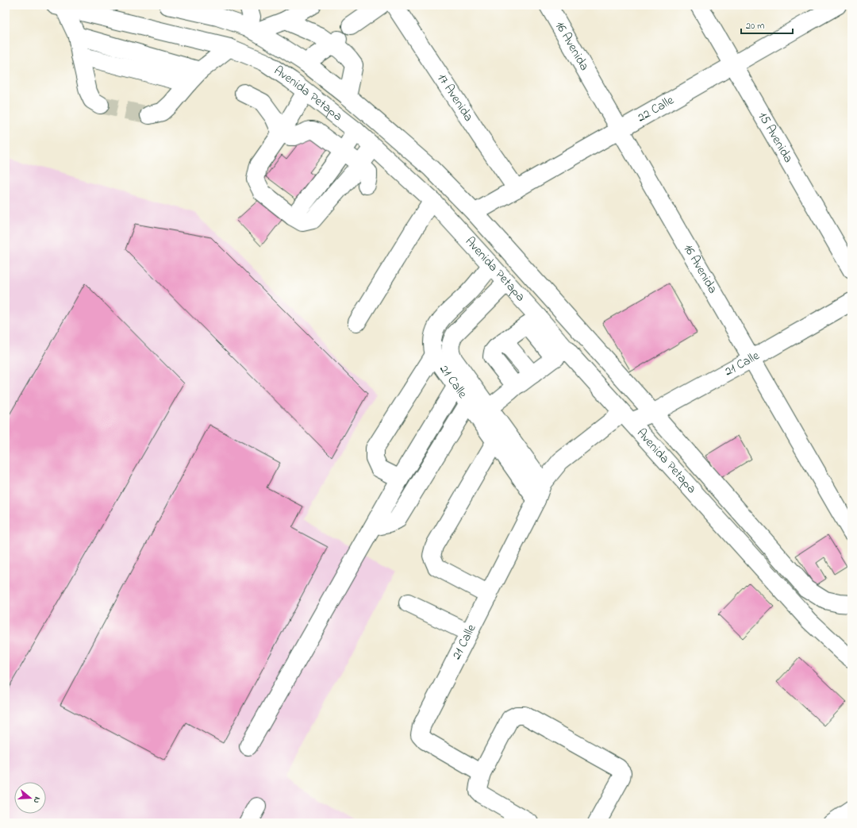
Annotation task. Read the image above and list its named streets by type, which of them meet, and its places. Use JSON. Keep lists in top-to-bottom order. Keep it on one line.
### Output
{"streets":{"main road":["16 Avenida","Avenida Petapa","17 Avenida","22 Calle","15 Avenida","21 Calle"]},"crossings":[["16 Avenida","22 Calle"],["16 Avenida","21 Calle"],["Avenida Petapa","22 Calle"],["Avenida Petapa","21 Calle"],["17 Avenida","22 Calle"],["22 Calle","15 Avenida"]],"scale_bar":"20 m","north":"right"}
